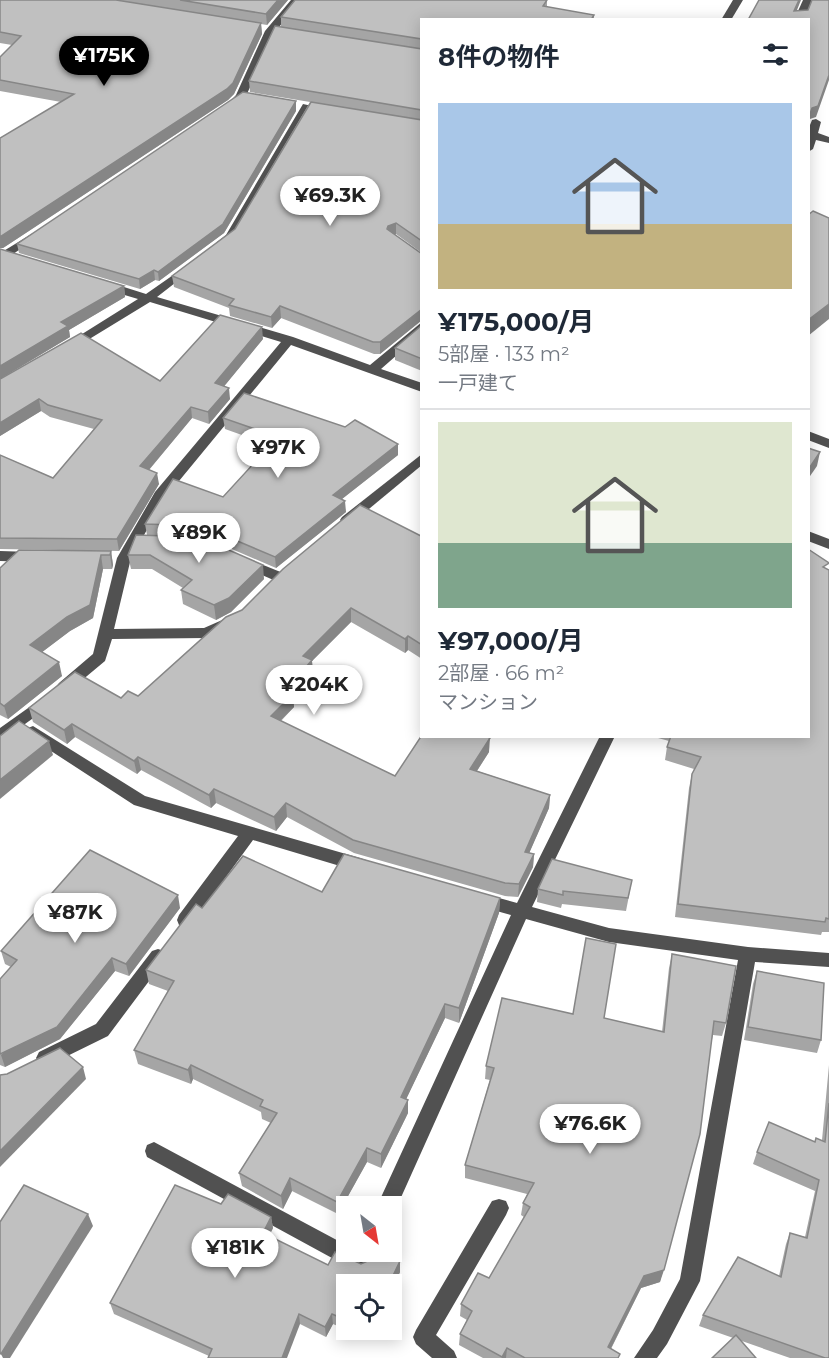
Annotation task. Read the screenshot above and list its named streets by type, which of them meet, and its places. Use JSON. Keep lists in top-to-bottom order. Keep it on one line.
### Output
{"north":"bottom right","page":{"heading":"8件の物件","price":["¥175K","¥69.3K","¥97K","¥89K","¥204K","¥87K","¥76.6K","¥181K"],"list":[{"name":"¥175,000/月","note":"5部屋 · 133 m² · 一戸建て"},{"name":"¥97,000/月","note":"2部屋 · 66 m² · マンション"}]}}
